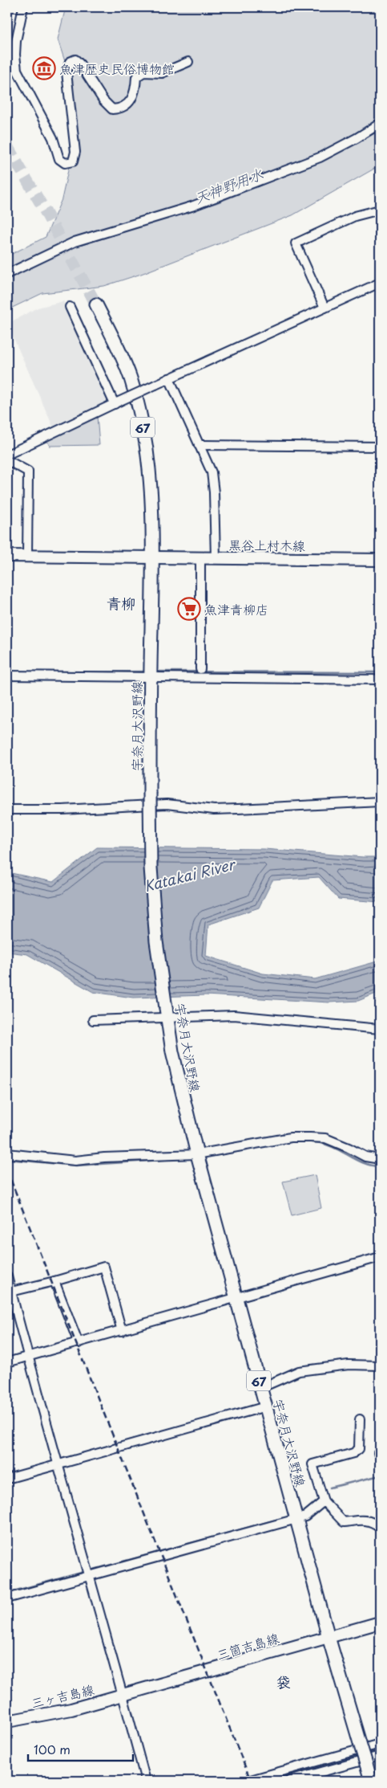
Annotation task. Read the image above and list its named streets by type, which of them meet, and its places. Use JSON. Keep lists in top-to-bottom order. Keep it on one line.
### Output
{"streets":{"main road":["67","黒谷上村木線","宇奈月大沢野線","三箇吉島線","三ヶ吉島線"]},"crossings":[["黒谷上村木線","宇奈月大沢野線"],["宇奈月大沢野線","三箇吉島線"],["三箇吉島線","三ヶ吉島線"]],"districts":["青柳","袋"],"water":["天神野用水","Katakai River"],"places":{"museum":["魚津歴史民俗博物館"],"supermarket":["魚津青柳店"]},"scale_bar":"100 m"}
